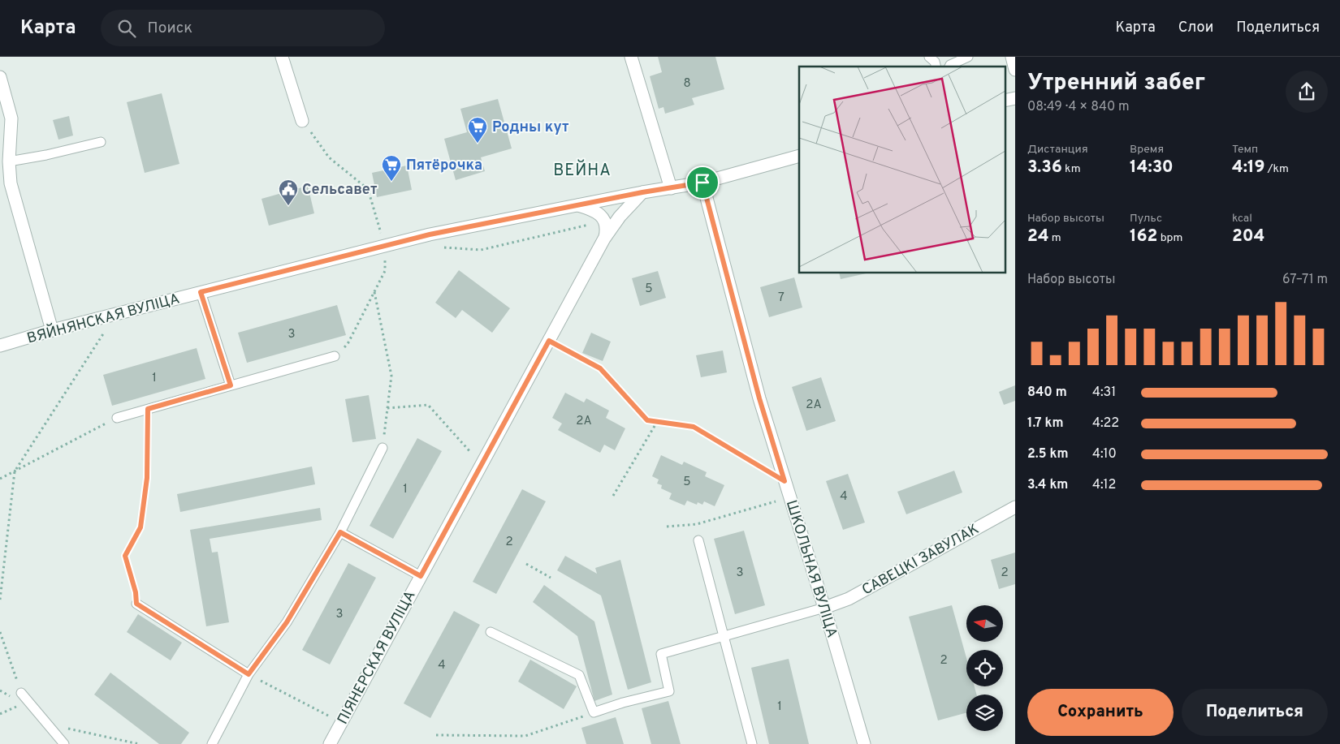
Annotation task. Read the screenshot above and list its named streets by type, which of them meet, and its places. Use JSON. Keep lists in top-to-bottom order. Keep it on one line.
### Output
{"streets":{"street":["ВЯЙНЯНСКАЯ ВУЛІЦА","САВЕЦКІ ЗАВУЛАК","ШКОЛЬНАЯ ВУЛІЦА","ПІЯНЕРСКАЯ ВУЛІЦА"]},"crossings":[["ВЯЙНЯНСКАЯ ВУЛІЦА","ШКОЛЬНАЯ ВУЛІЦА"],["ВЯЙНЯНСКАЯ ВУЛІЦА","ПІЯНЕРСКАЯ ВУЛІЦА"],["САВЕЦКІ ЗАВУЛАК","ШКОЛЬНАЯ ВУЛІЦА"]],"districts":["ВЕЙНА"],"places":{"supermarket":["Родны кут","Пятёрочка"],"public building":["Сельсавет"]},"house_numbers":["8","5","7","3","1","2А","2А","5","1","4","2","3","2","3","2","4","1"],"north":"left","page":{"header":"Карта","search":"Поиск","nav":["Карта","Слои","Поделиться"],"heading":["Утренний забег","08:49 · 4 × 840 m"],"stats":[["Дистанция","3.36 km"],["Время","14:30"],["Темп","4:19 /km"],["Набор высоты","24 m"],["Пульс","162 bpm"],["kcal","204"]],"chart":["Набор высоты","67–71 m"],"list":[{"name":"840 m","note":"4:31"},{"name":"1.7 km","note":"4:22"},{"name":"2.5 km","note":"4:10"},{"name":"3.4 km","note":"4:12"}],"buttons":["Сохранить","Поделиться"]}}
